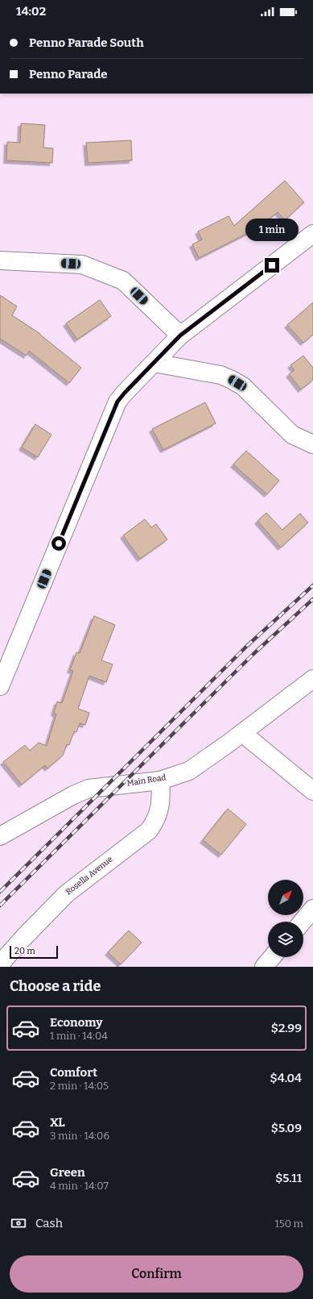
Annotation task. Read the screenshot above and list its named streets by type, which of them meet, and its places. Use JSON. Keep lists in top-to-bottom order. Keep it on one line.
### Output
{"streets":{"street":["Main Road","Rosella Avenue"]},"crossings":[["Main Road","Rosella Avenue"]],"scale_bar":"20 m","north":"top right","page":{"status":"14:02","banner":["Penno Parade South","Penno Parade"],"bubble":"1 min","scale":"20 m","heading":"Choose a ride","list":[{"name":"Economy","note":"1 min · 14:04","value":"$2.99"},{"name":"Comfort","note":"2 min · 14:05","value":"$4.04"},{"name":"XL","note":"3 min · 14:06","value":"$5.09"},{"name":"Green","note":"4 min · 14:07","value":"$5.11"}],"pay":["Cash","150 m"],"buttons":"Confirm"}}
